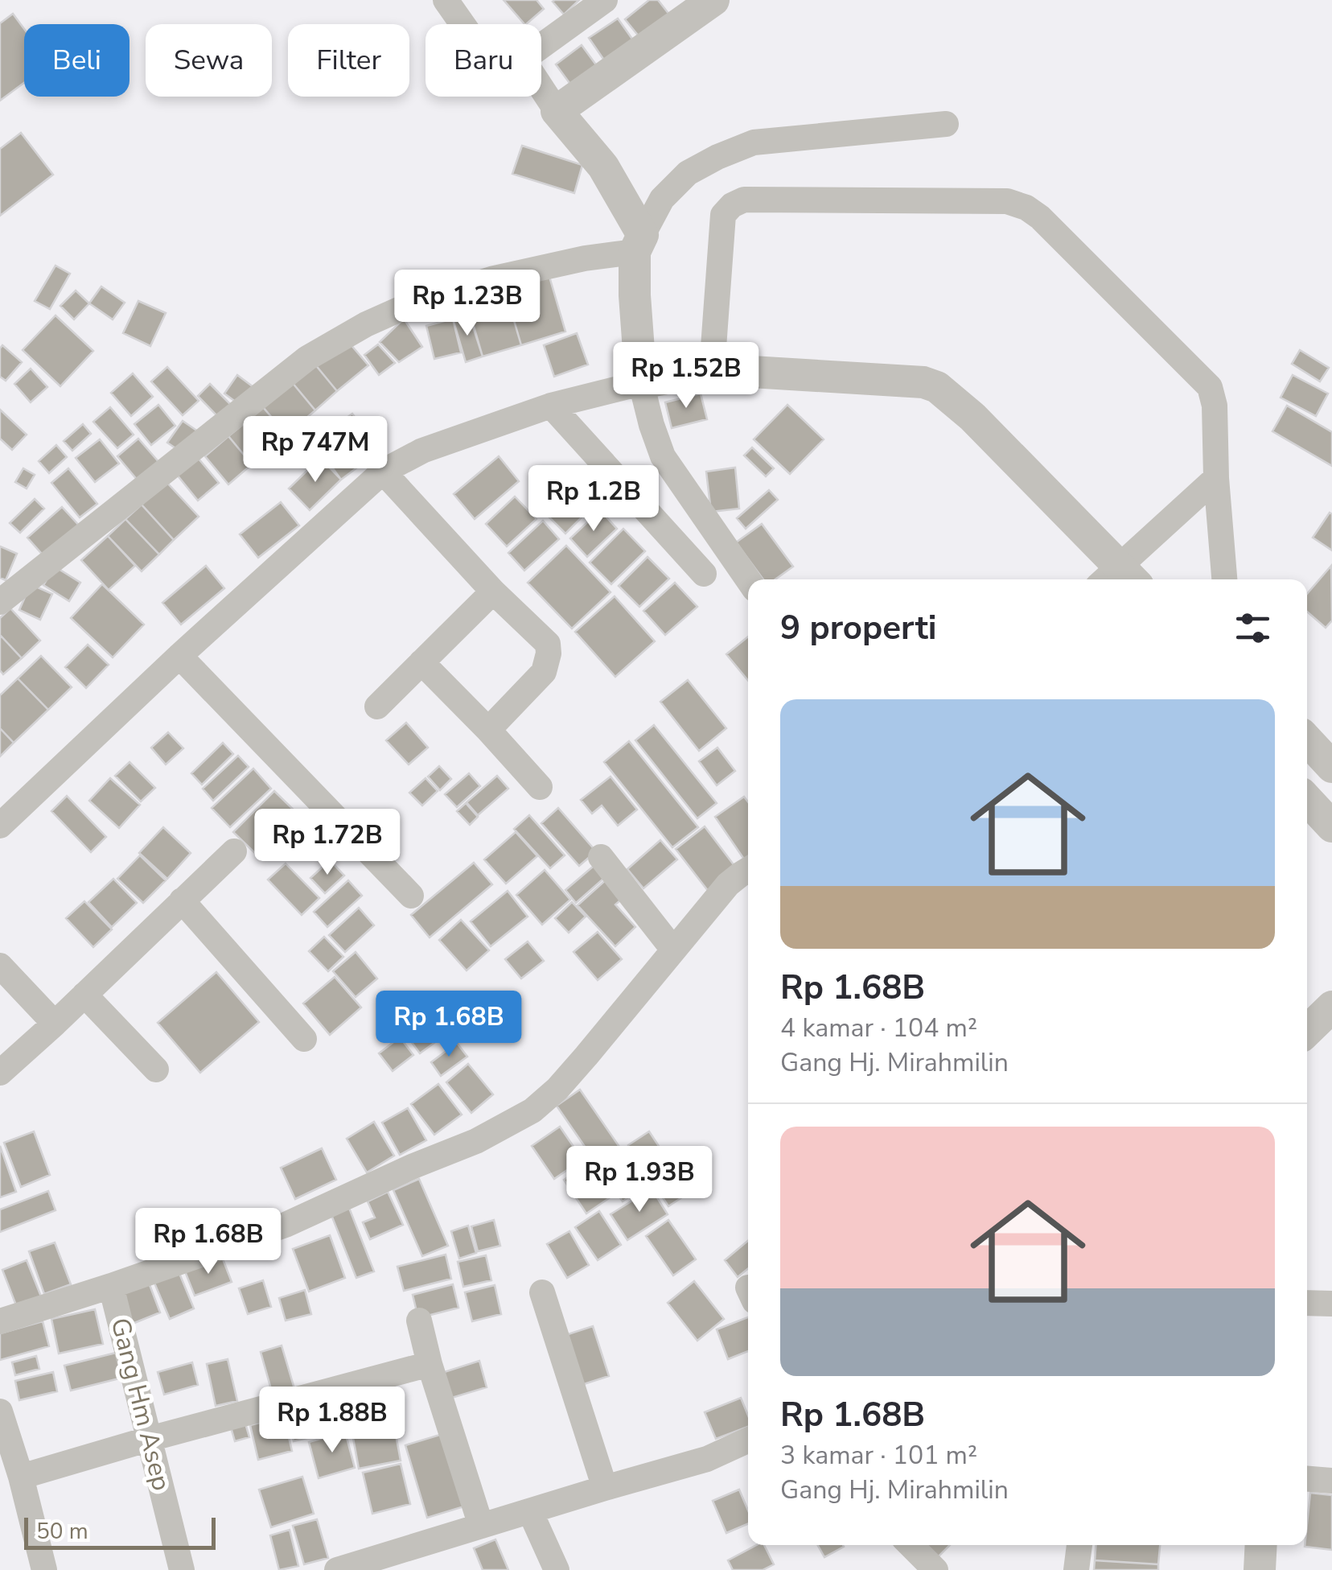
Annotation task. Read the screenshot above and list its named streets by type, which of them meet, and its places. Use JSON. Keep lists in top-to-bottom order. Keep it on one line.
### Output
{"streets":{"street":["Gang Hm Asep"]},"scale_bar":"50 m","page":{"chip":["Beli","Sewa","Filter","Baru"],"price":["Rp 1.23B","Rp 1.52B","Rp 747M","Rp 1.2B","Rp 1.72B","Rp 1.68B","Rp 1.93B","Rp 1.68B","Rp 1.88B"],"heading":"9 properti","list":[{"name":"Rp 1.68B","note":"4 kamar · 104 m² · Gang Hj. Mirahmilin"},{"name":"Rp 1.68B","note":"3 kamar · 101 m² · Gang Hj. Mirahmilin"}],"scale":"50 m"}}
